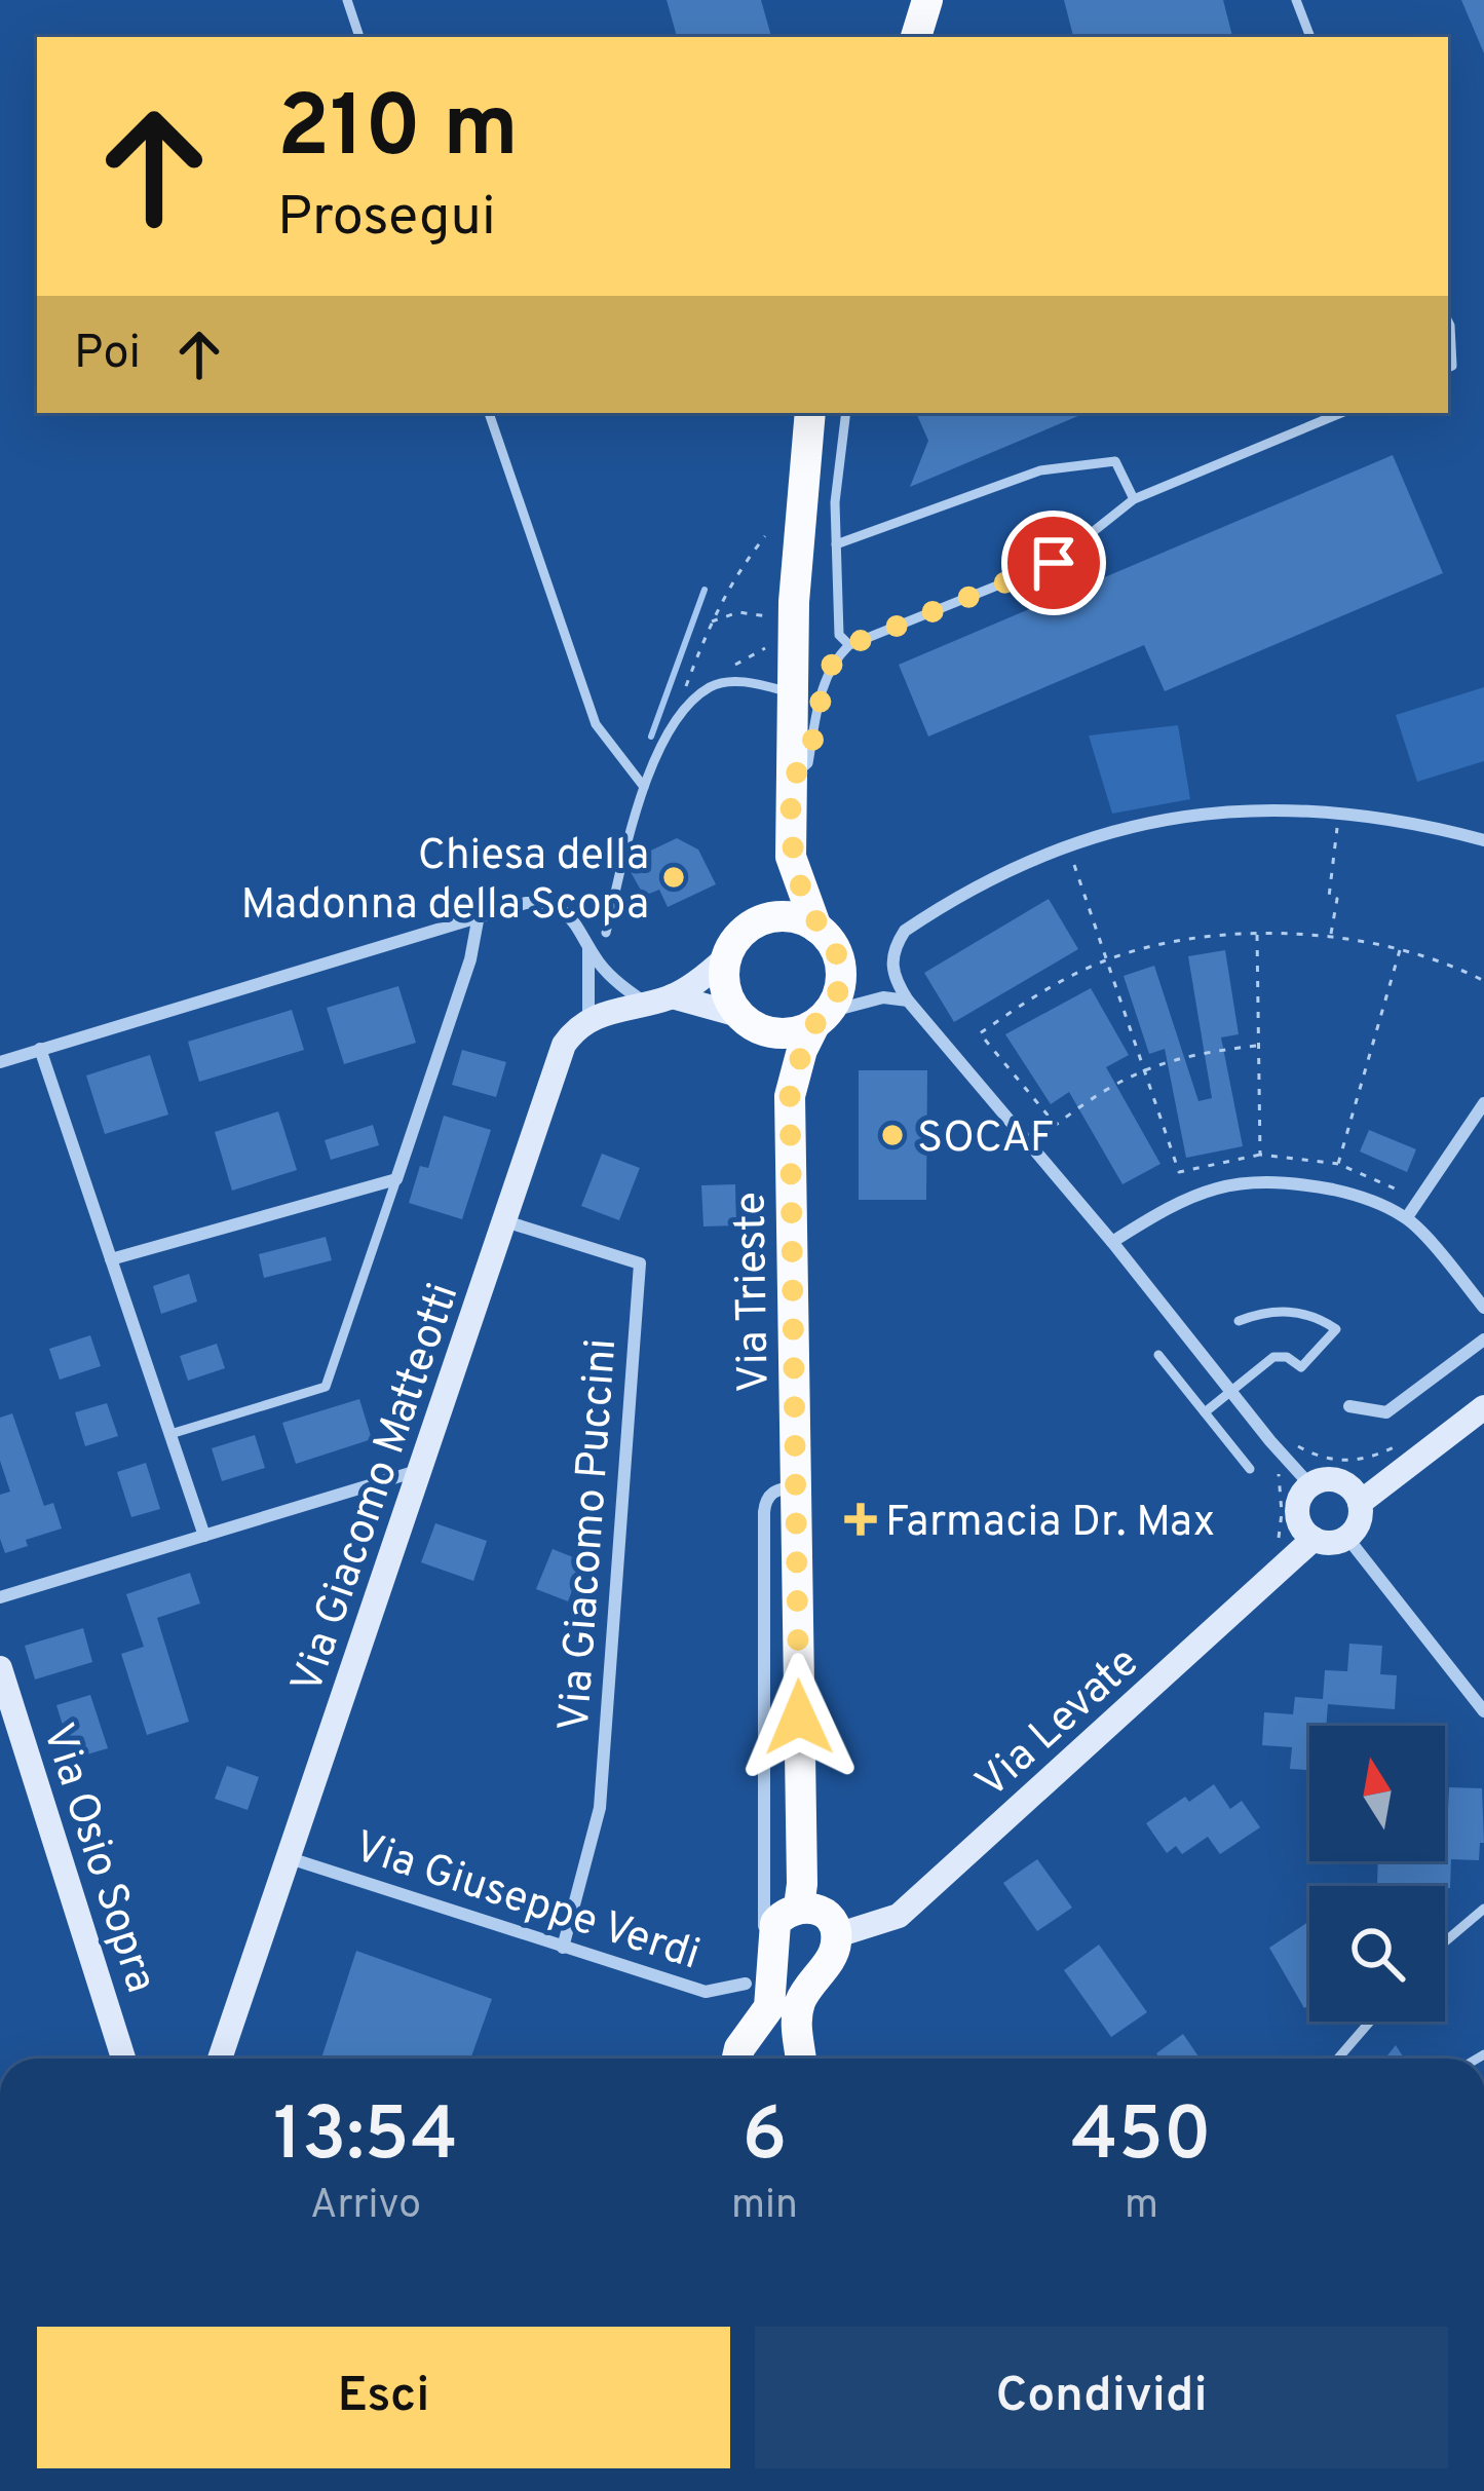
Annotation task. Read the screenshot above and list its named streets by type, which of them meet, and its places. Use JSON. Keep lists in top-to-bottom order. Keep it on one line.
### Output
{"streets":{"main road":["Via Trieste"],"street":["Via Giacomo Matteotti","Via Giacomo Puccini","Via Levate","Via Osio Sopra","Via Giuseppe Verdi"]},"crossings":[["Via Trieste","Via Giuseppe Verdi"],["Via Giacomo Matteotti","Via Giacomo Puccini"],["Via Giacomo Matteotti","Via Giuseppe Verdi"],["Via Giacomo Puccini","Via Giuseppe Verdi"]],"places":{"other":["Chiesa della Madonna della Scopa","SOCAF"],"health":["Farmacia Dr. Max"]},"north":"top","page":{"turn":["210 m","Prosegui"],"then":"Poi","eta":["13:54","Arrivo","6","min","450","m"],"buttons":["Esci","Condividi"]}}
